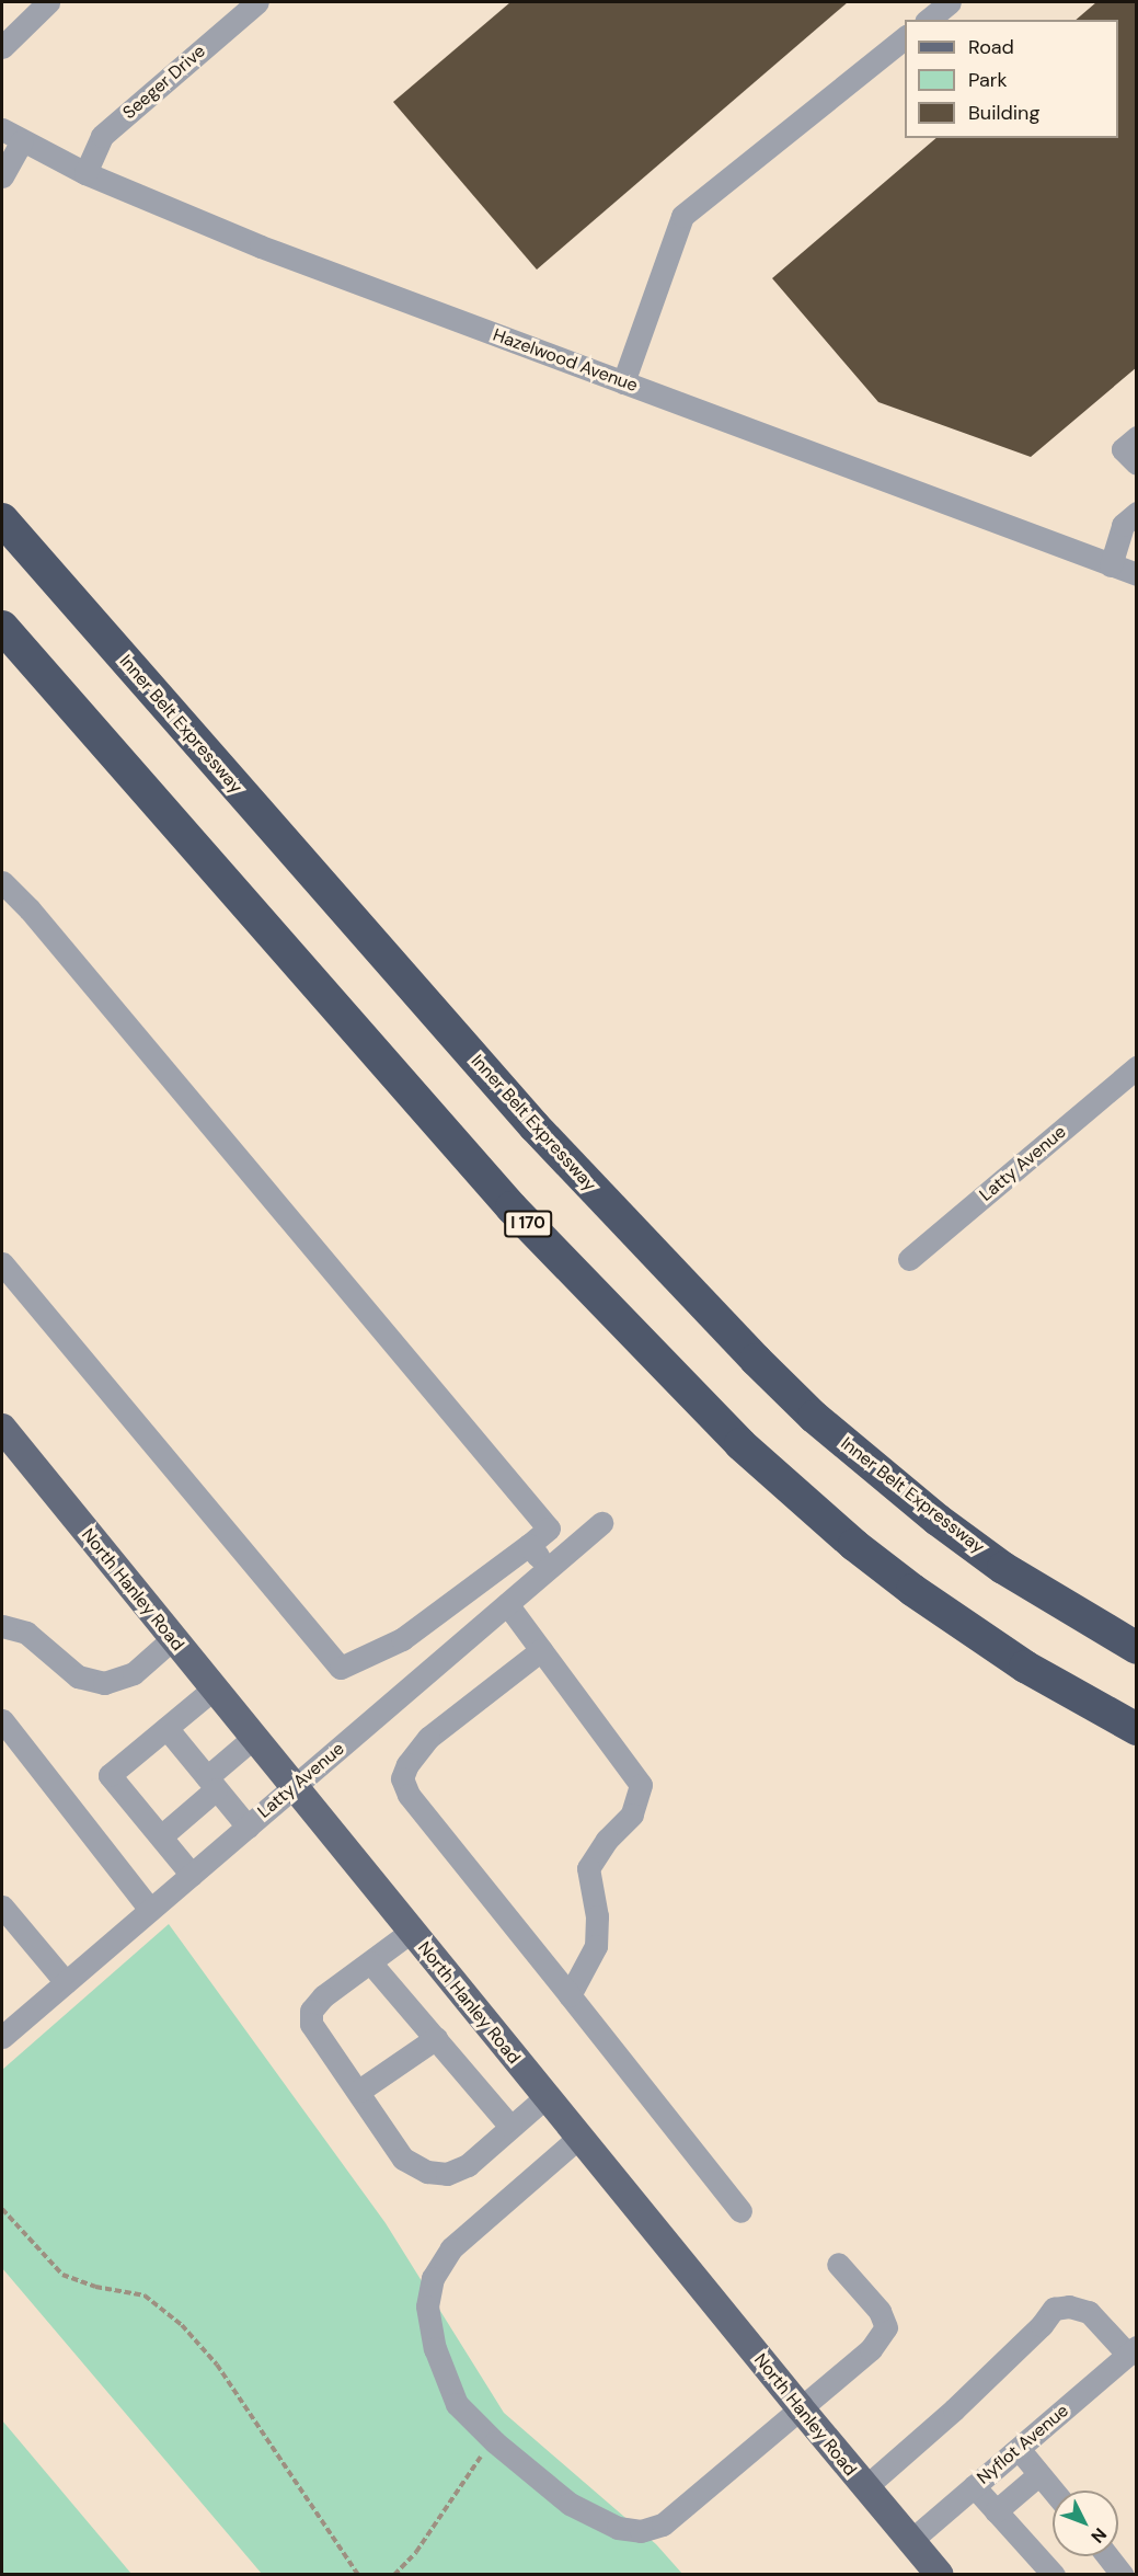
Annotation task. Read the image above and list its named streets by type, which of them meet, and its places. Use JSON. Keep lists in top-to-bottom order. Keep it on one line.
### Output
{"streets":{"highway":["Inner Belt Expressway","I 170"],"main road":["North Hanley Road"],"street":["Seeger Drive","Hazelwood Avenue","Latty Avenue","Nyflot Avenue"]},"crossings":[["Seeger Drive","Hazelwood Avenue"],["Latty Avenue","North Hanley Road"],["North Hanley Road","Nyflot Avenue"]],"legend":["Road","Park","Building"],"north":"bottom right"}
